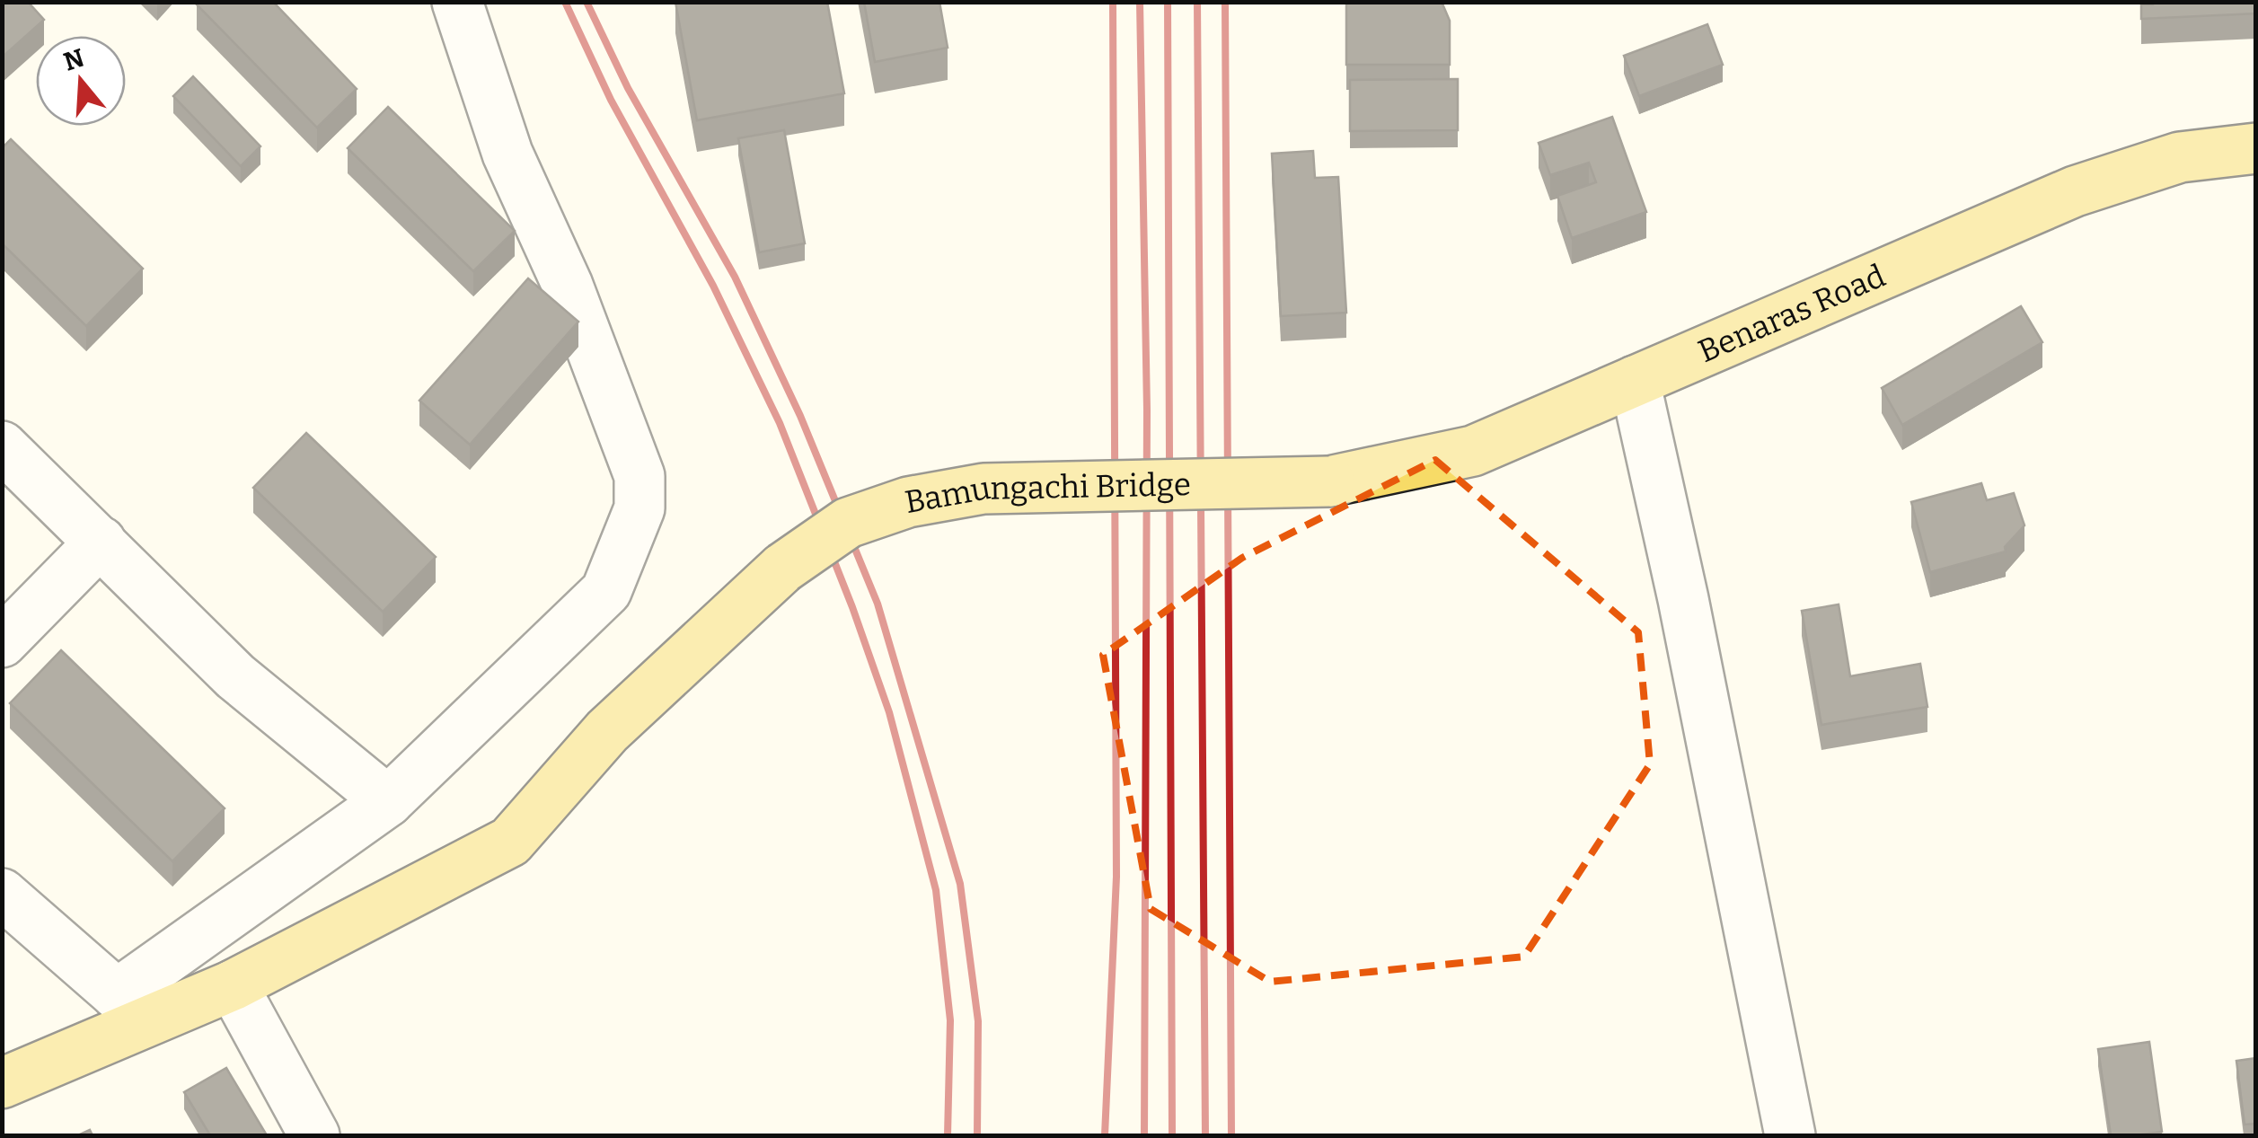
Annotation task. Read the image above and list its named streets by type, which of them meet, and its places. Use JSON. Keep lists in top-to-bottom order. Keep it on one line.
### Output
{"streets":{"main road":["Benaras Road","Bamungachi Bridge"]},"crossings":[["Benaras Road","Bamungachi Bridge"]],"north":"top"}
